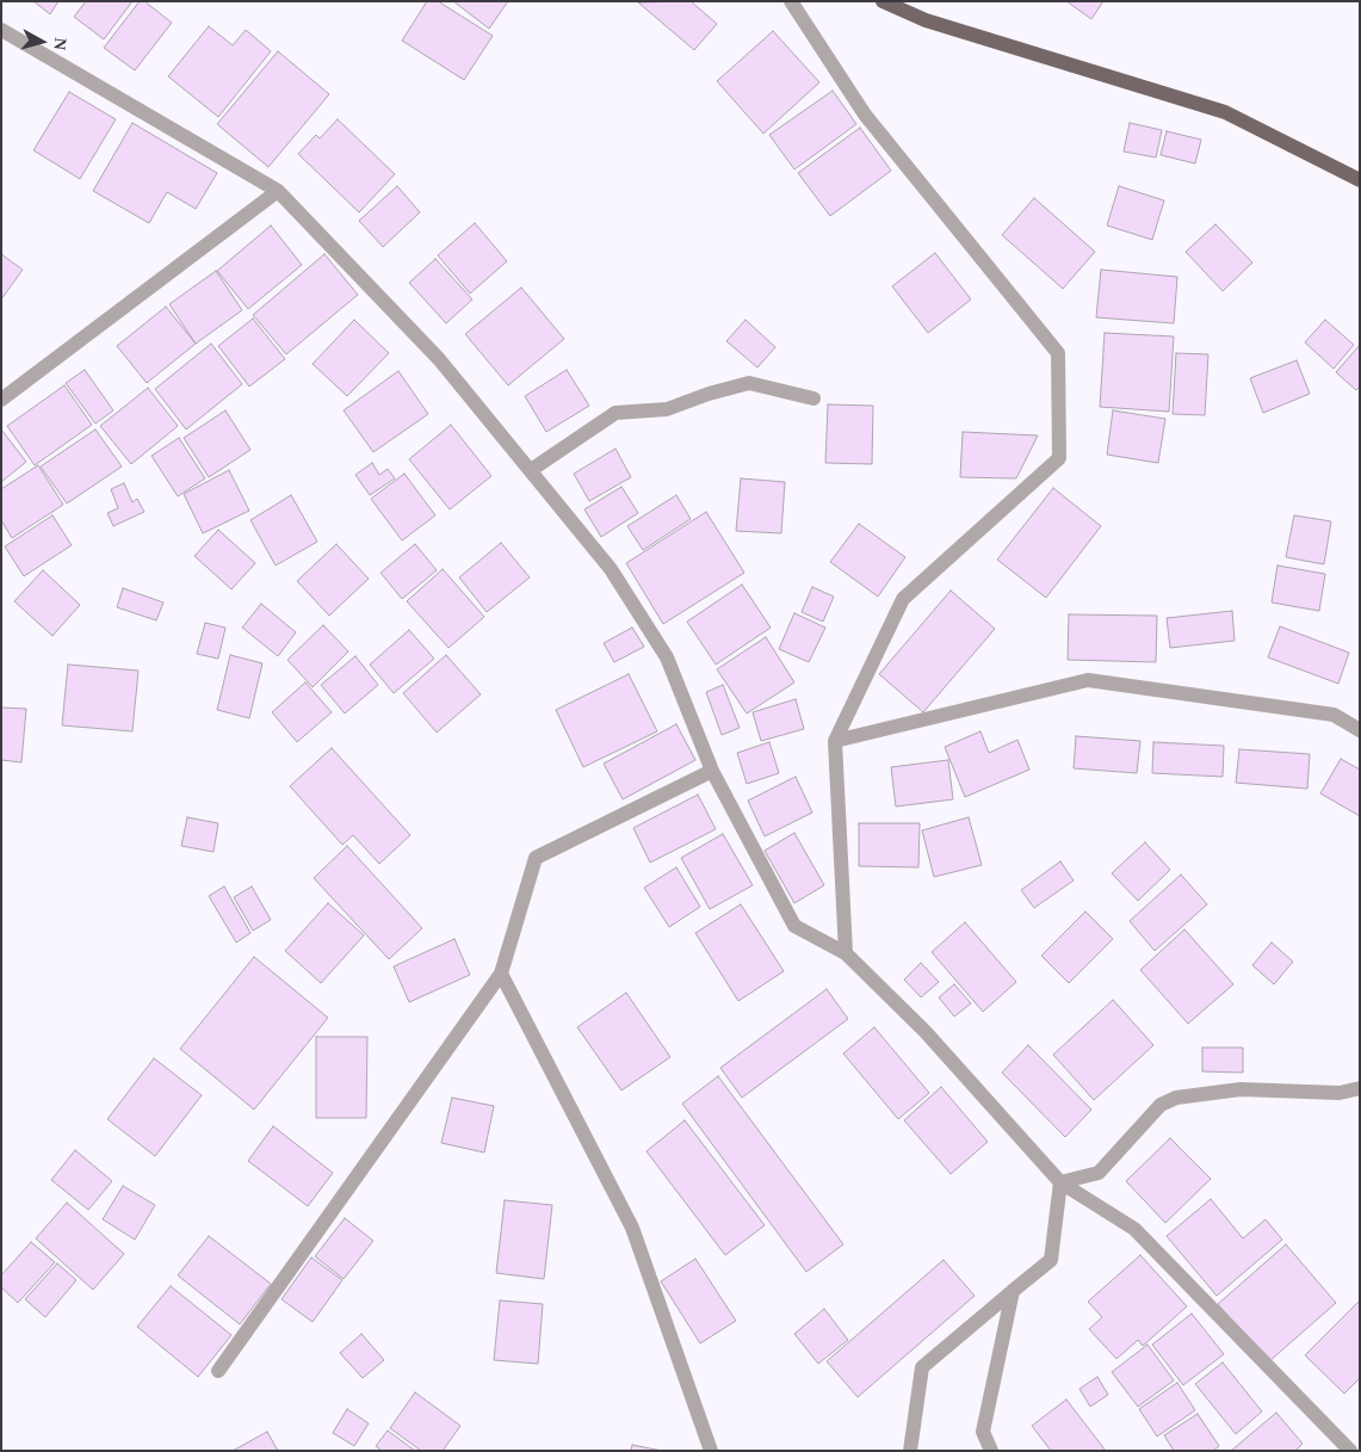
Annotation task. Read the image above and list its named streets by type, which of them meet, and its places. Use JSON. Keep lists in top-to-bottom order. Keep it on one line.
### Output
{"north":"right"}
